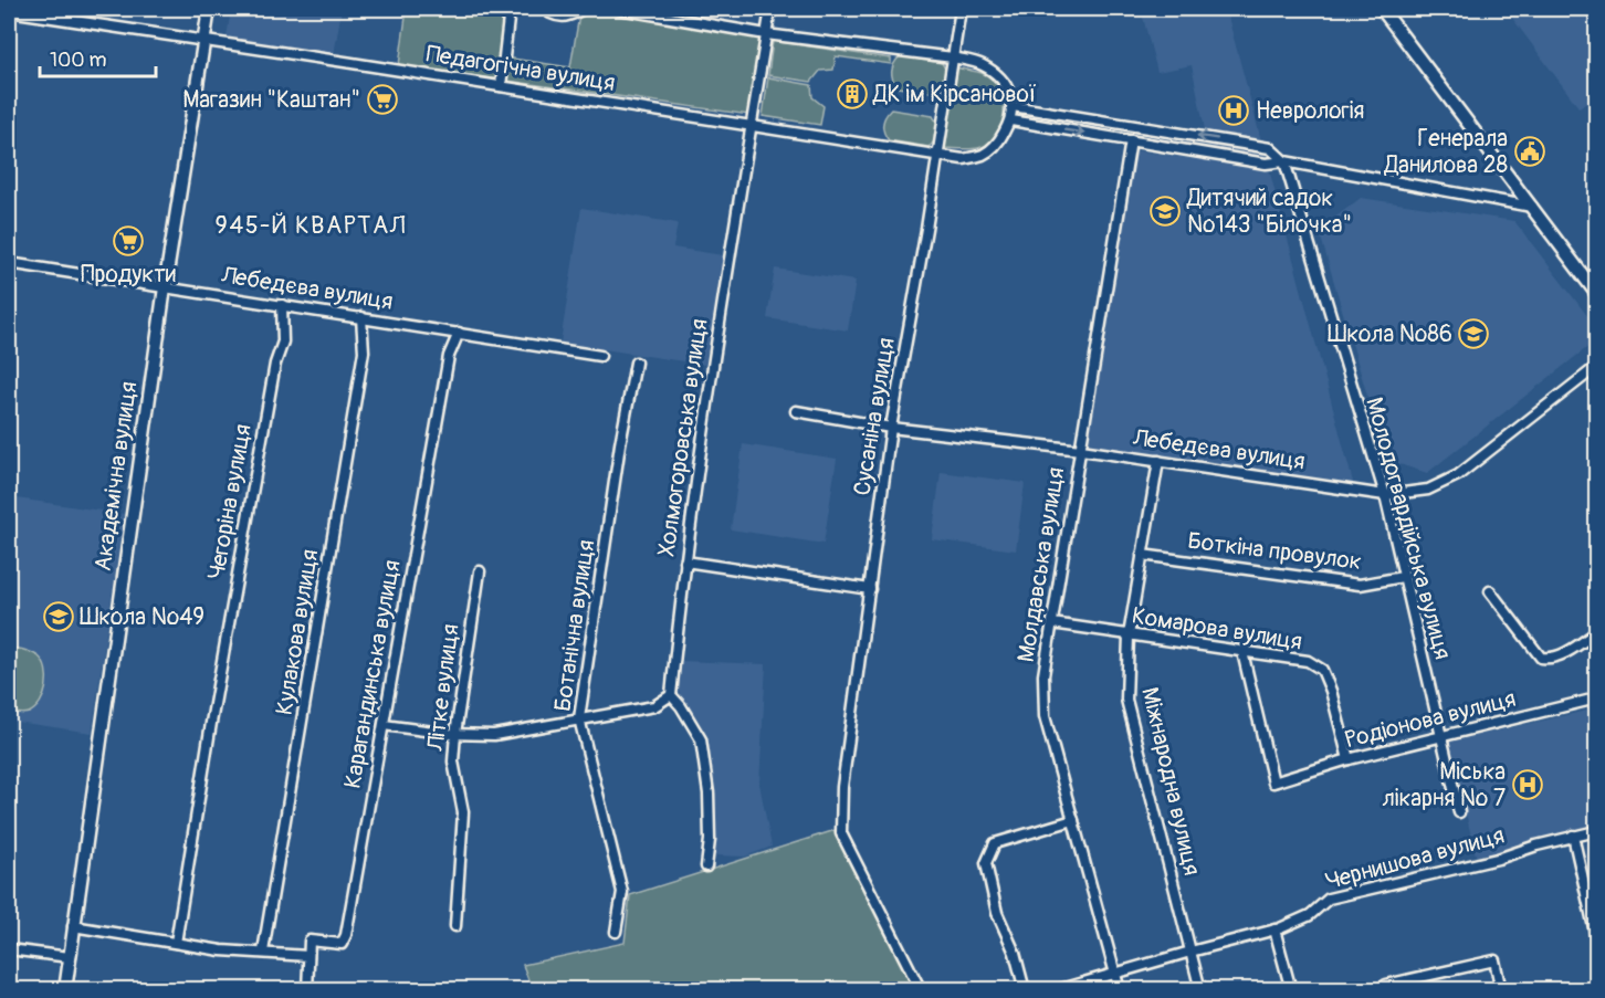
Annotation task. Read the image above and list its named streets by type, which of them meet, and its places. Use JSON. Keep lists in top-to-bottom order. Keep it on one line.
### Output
{"streets":{"main road":["Академічна вулиця"],"street":["Педагогічна вулиця","Лебедєва вулиця","Сусаніна вулиця","Холмогоровська вулиця","Чегоріна вулиця","Молодогвардійська вулиця","Боткіна провулок","Молдавська вулиця","Ботанічна вулиця","Комарова вулиця","Кулакова вулиця","Карагандинська вулиця","Літке вулиця","Родіонова вулиця","Міжнародна вулиця","Чернишова вулиця"]},"crossings":[["Педагогічна вулиця","Сусаніна вулиця"],["Педагогічна вулиця","Холмогоровська вулиця"],["Педагогічна вулиця","Академічна вулиця"],["Лебедєва вулиця","Сусаніна вулиця"],["Лебедєва вулиця","Академічна вулиця"],["Лебедєва вулиця","Чегоріна вулиця"],["Лебедєва вулиця","Молодогвардійська вулиця"],["Лебедєва вулиця","Молдавська вулиця"],["Лебедєва вулиця","Кулакова вулиця"],["Лебедєва вулиця","Карагандинська вулиця"],["Лебедєва вулиця","Міжнародна вулиця"],["Молодогвардійська вулиця","Боткіна провулок"],["Молодогвардійська вулиця","Родіонова вулиця"],["Боткіна провулок","Міжнародна вулиця"],["Молдавська вулиця","Комарова вулиця"],["Молдавська вулиця","Чернишова вулиця"],["Комарова вулиця","Родіонова вулиця"],["Комарова вулиця","Міжнародна вулиця"],["Міжнародна вулиця","Чернишова вулиця"]],"districts":["945-Й КВАРТАЛ"],"places":{"building":["ДК ім Кірсанової"],"supermarket":["Магазин \"Каштан\"","Продукти"],"hospital":["Неврологія","Міська лікарня № 7"],"public building":["Генерала Данилова 28"],"school or university":["Дитячий садок №143 \"Білочка\"","Школа №86","Школа №49"]},"scale_bar":"100 m"}
